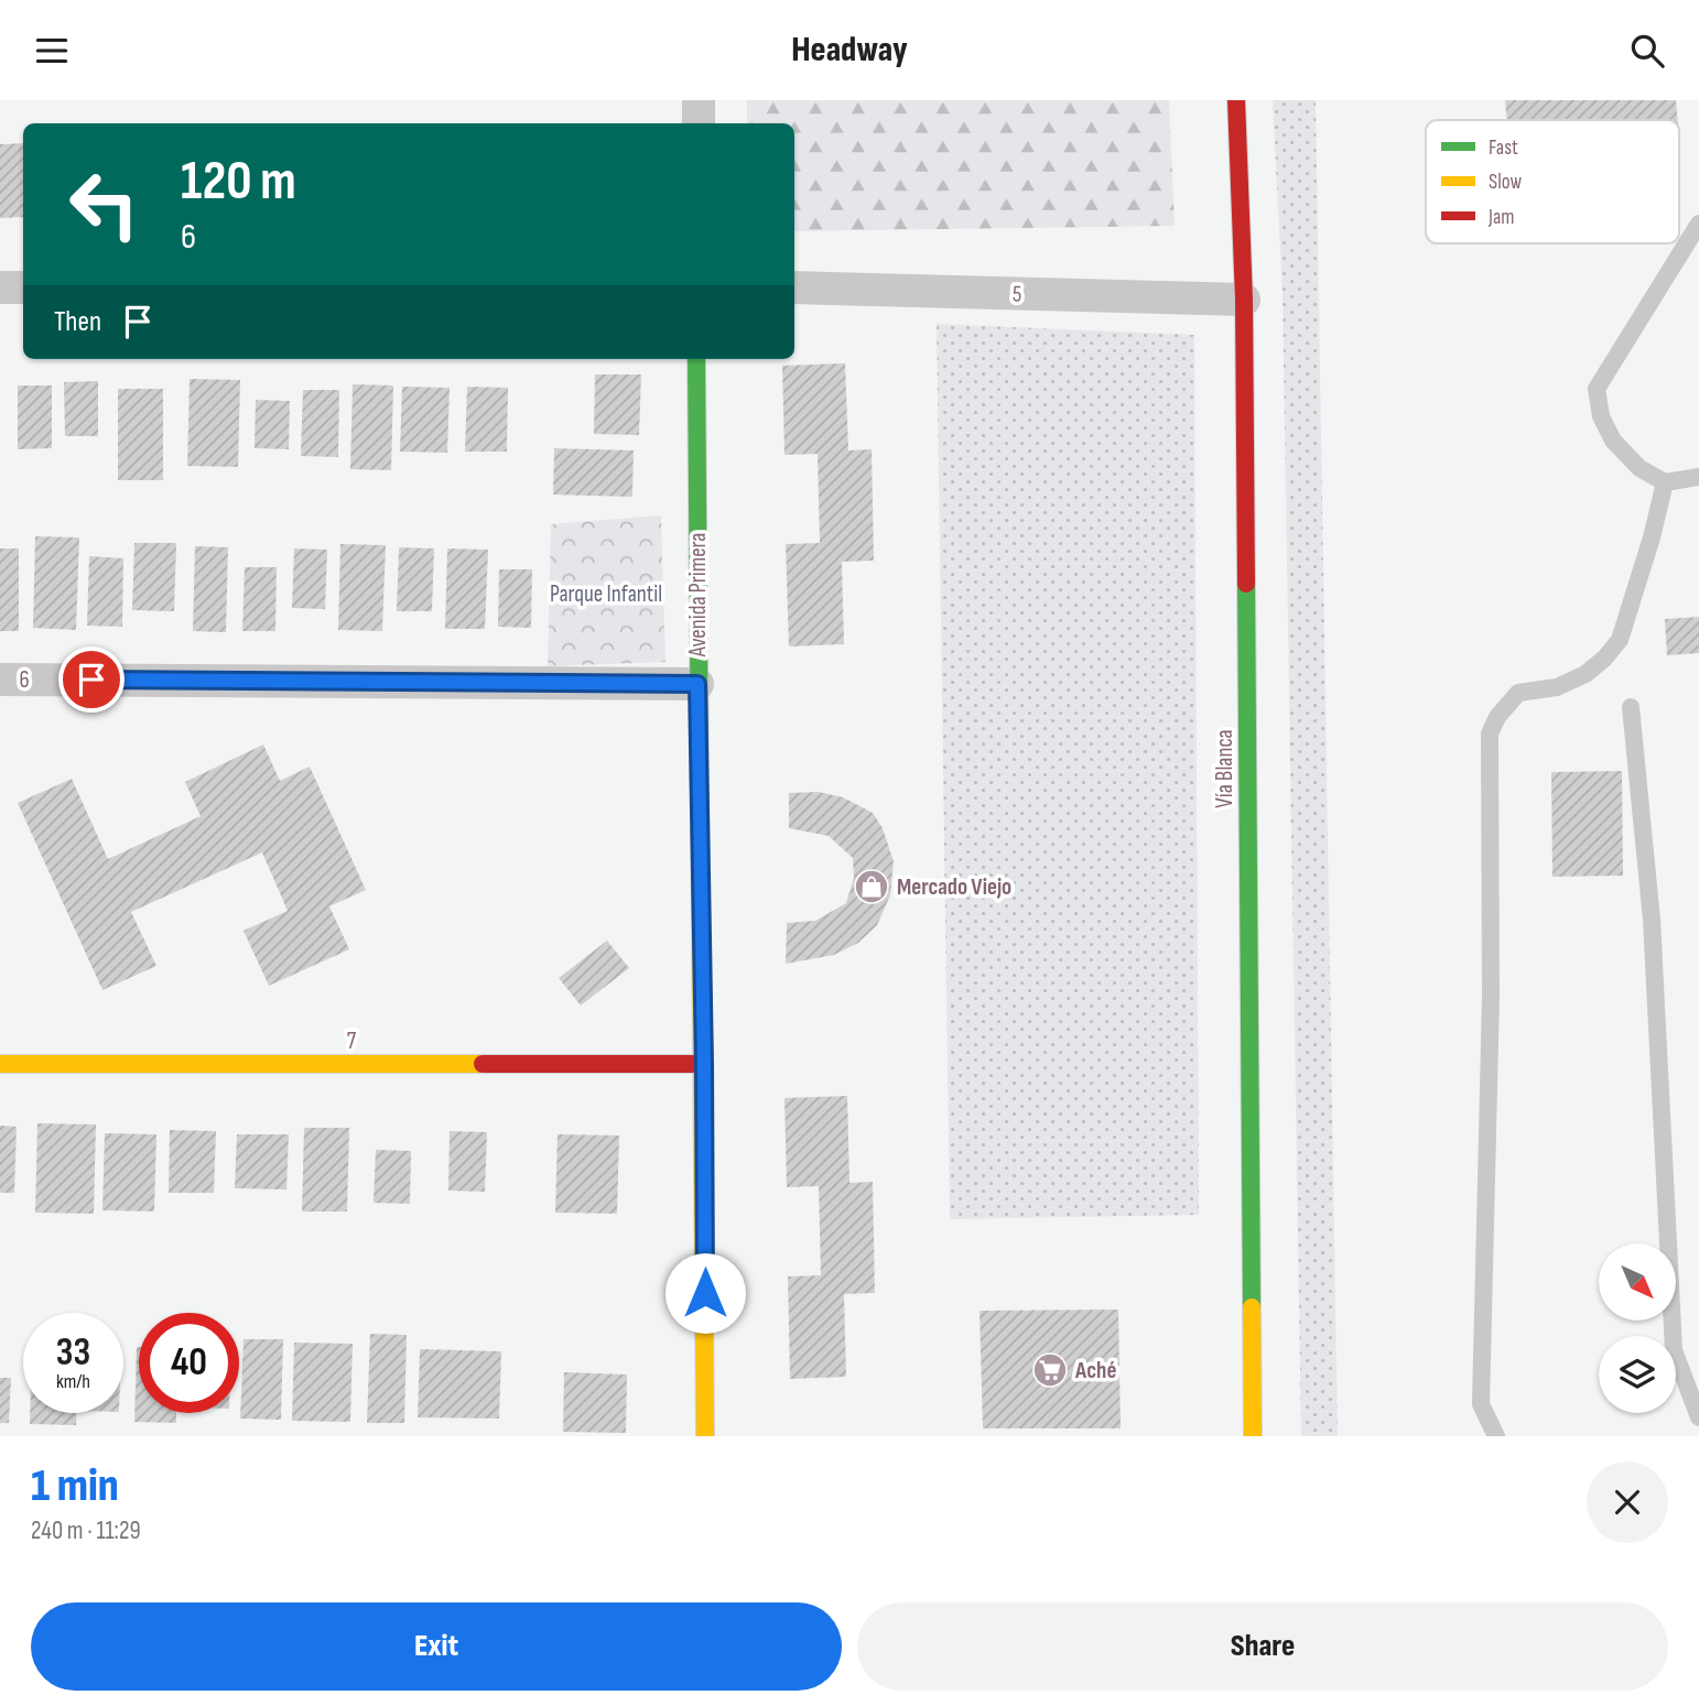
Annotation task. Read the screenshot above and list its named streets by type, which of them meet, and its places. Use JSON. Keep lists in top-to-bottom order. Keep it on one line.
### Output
{"streets":{"street":["5","Avenida Primera","6","Vía Blanca","7"]},"crossings":[["5","Vía Blanca"],["Avenida Primera","6"],["Avenida Primera","7"]],"parks":["Parque Infantil"],"places":{"shop":["Mercado Viejo"],"supermarket":["Aché"]},"legend":["Fast","Slow","Jam"],"north":"bottom right","page":{"header":"Headway","turn":["120 m","6"],"then":"Then","speed":"33 km/h","limit":"40","heading":["1 min","240 m · 11:29"],"buttons":["Exit","Share"]}}
